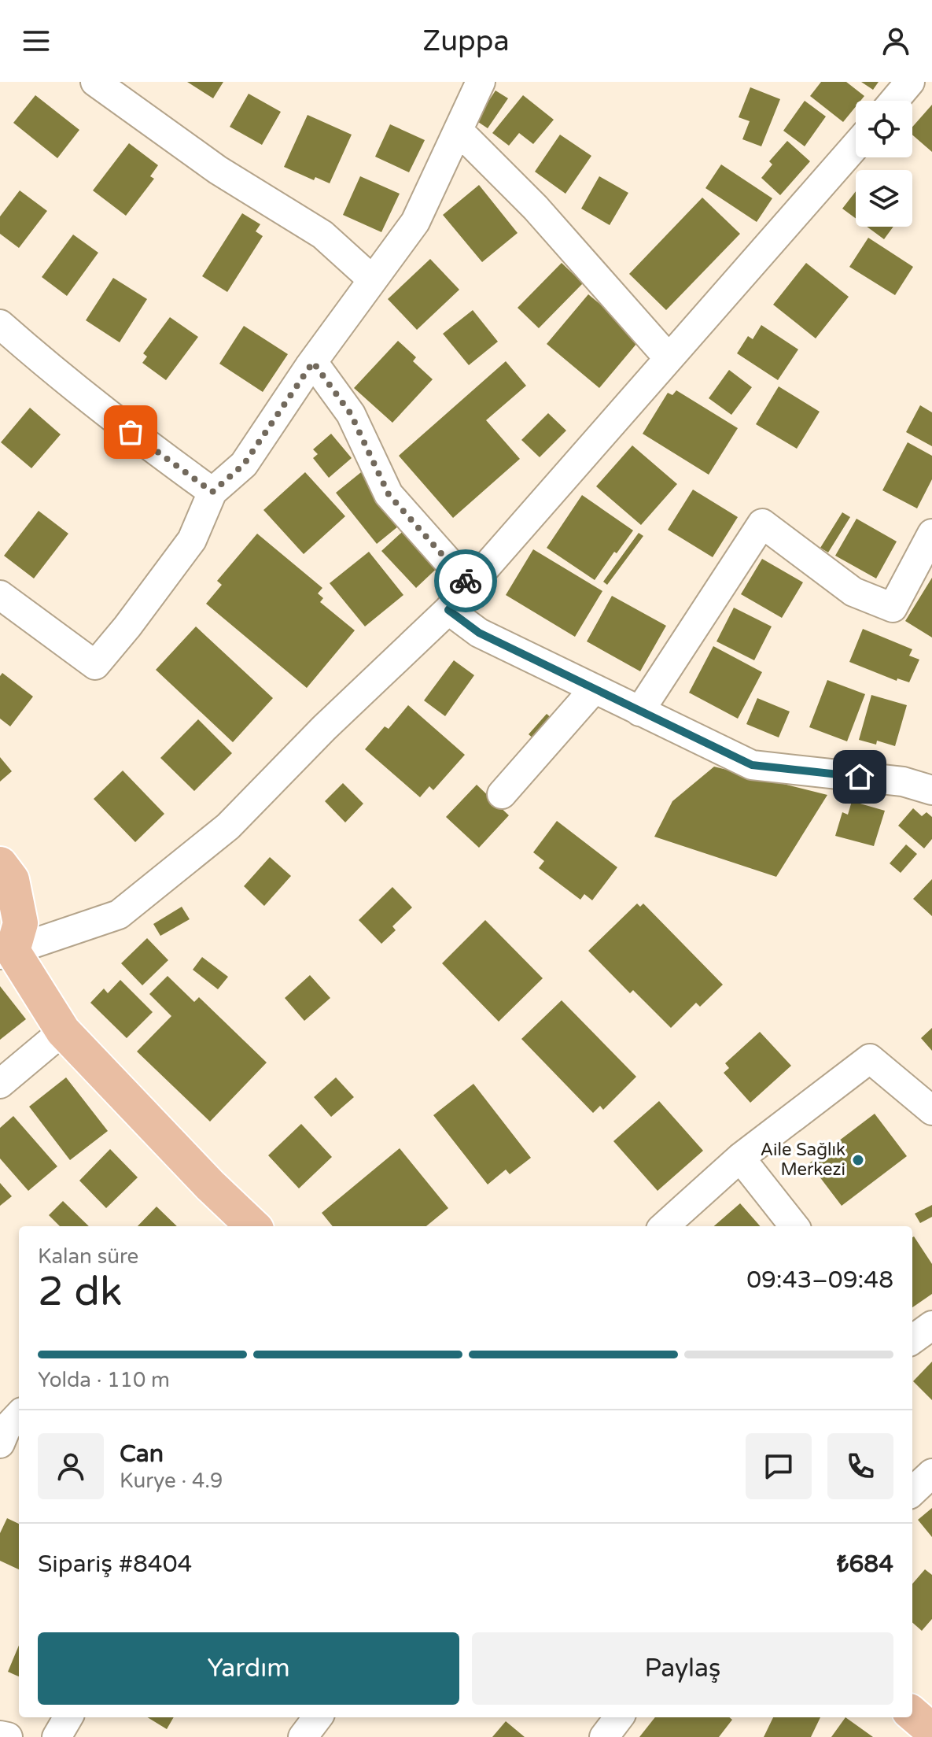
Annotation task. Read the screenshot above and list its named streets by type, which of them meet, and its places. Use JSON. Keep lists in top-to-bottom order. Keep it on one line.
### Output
{"places":["Aile Sağlık Merkezi"],"page":{"header":"Zuppa","heading":["2 dk","Kalan süre","09:43–09:48"],"panel":["Can","Kurye · 4.9","Sipariş #8404","₺684"],"bar":"Yolda · 110 m","buttons":["Yardım","Paylaş"]}}
